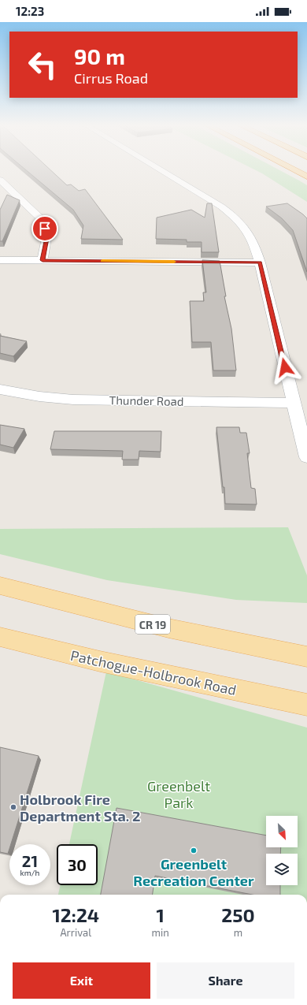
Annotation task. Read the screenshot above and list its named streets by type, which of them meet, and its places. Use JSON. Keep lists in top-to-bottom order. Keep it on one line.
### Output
{"streets":{"main road":["CR 19","Patchogue-Holbrook Road"],"street":["Thunder Road"]},"parks":["Greenbelt Park"],"places":["Holbrook Fire Department Sta. 2","Greenbelt Recreation Center"],"north":"bottom right","page":{"status":"12:23","turn":["90 m","Cirrus Road"],"speed":"21 km/h","limit":"30","eta":["12:24","Arrival","1","min","250","m"],"buttons":["Exit","Share"]}}
